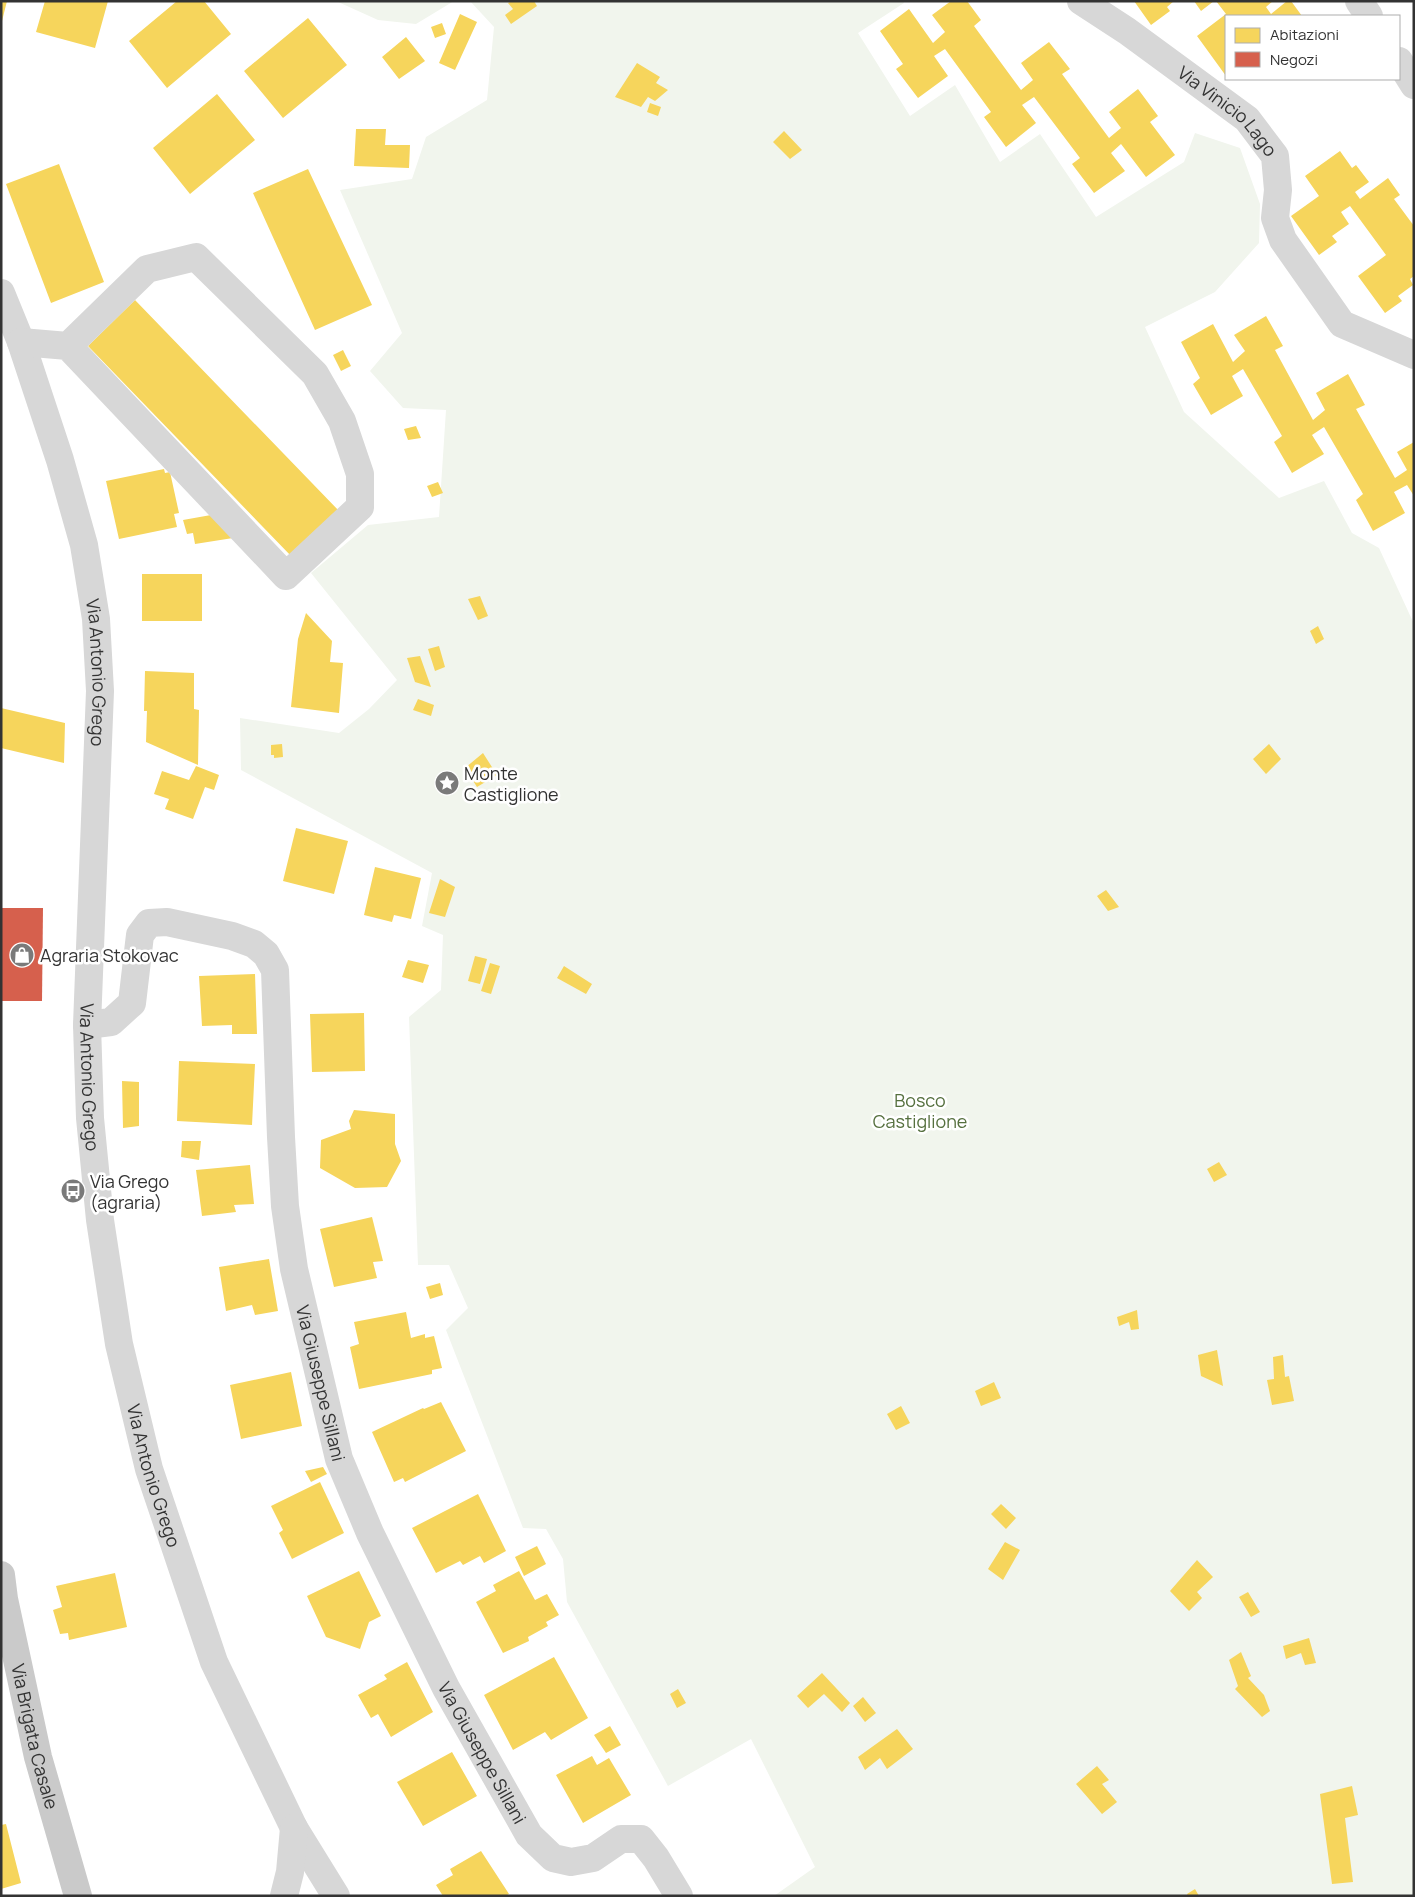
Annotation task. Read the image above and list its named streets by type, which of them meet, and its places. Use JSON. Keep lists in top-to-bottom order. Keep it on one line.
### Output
{"streets":{"main road":["Via Brigata Casale"],"street":["Via Vinicio Lago","Via Antonio Grego","Via Giuseppe Sillani"]},"crossings":[["Via Antonio Grego","Via Giuseppe Sillani"]],"parks":["Bosco Castiglione"],"places":{"place":["Monte Castiglione"],"shop":["Agraria Stokovac"],"bus stop":["Via Grego (agraria)"]},"legend":["Abitazioni","Negozi"]}
